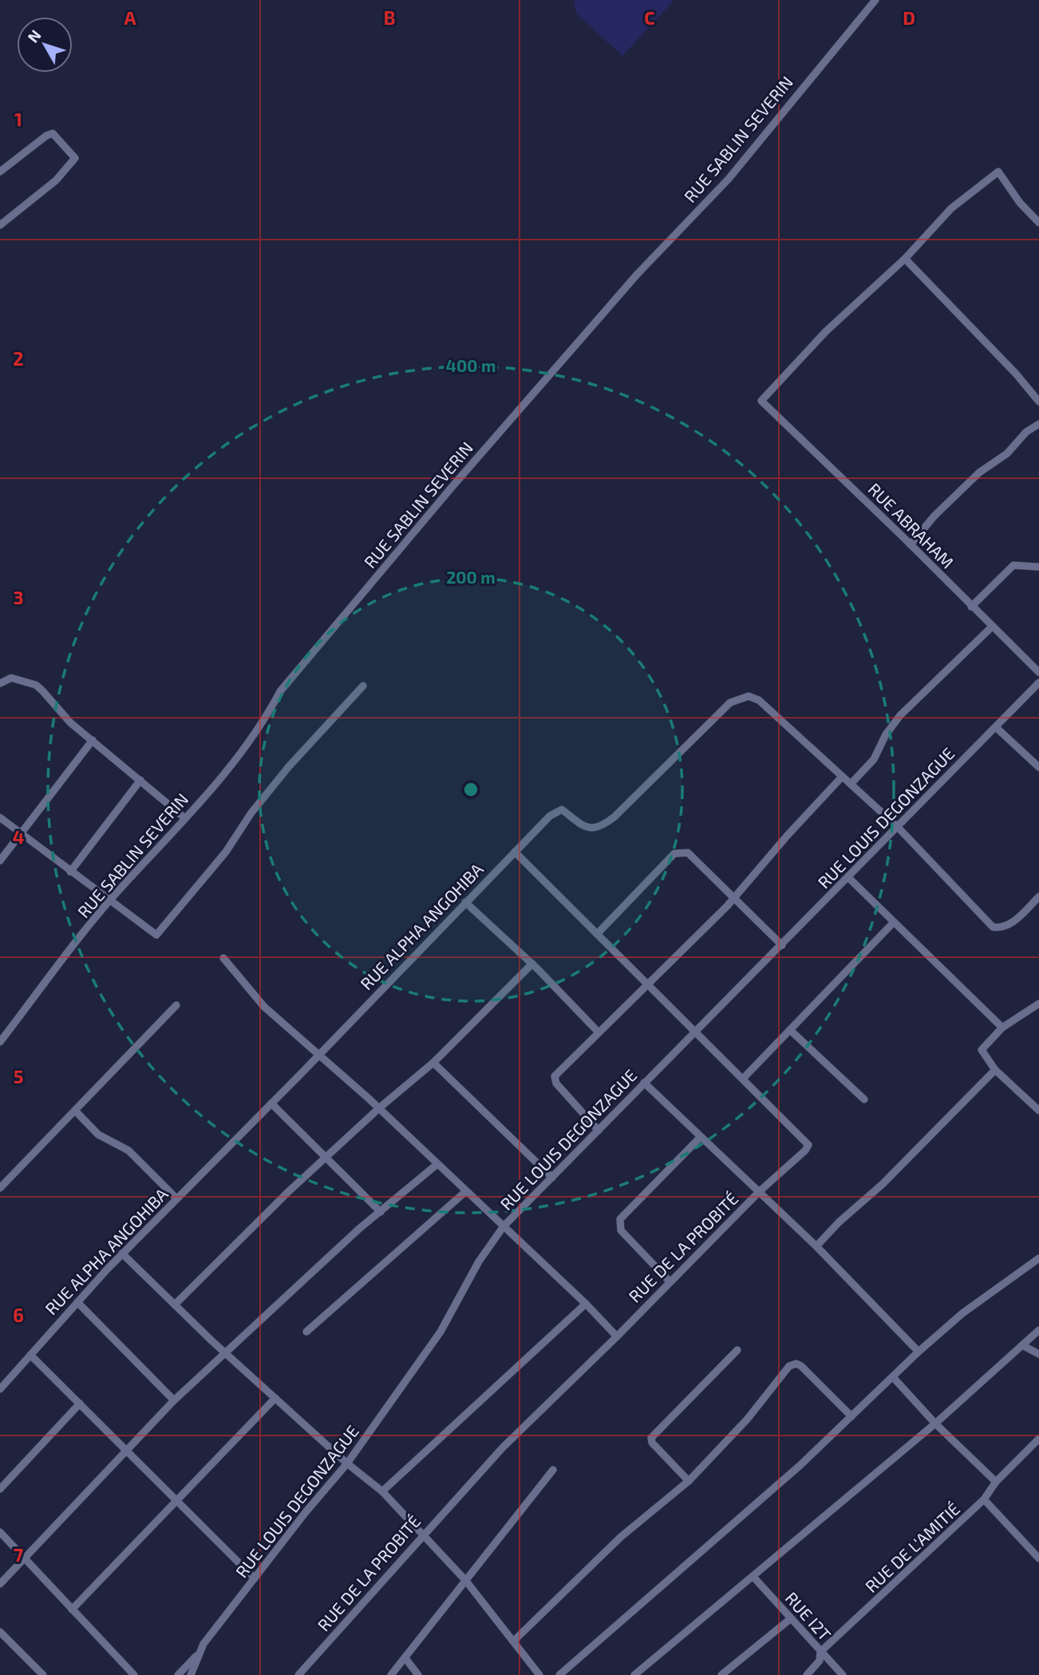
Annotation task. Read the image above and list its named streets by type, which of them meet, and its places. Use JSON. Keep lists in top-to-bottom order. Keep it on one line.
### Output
{"streets":{"street":["RUE SABLIN SEVERIN","RUE ABRAHAM","RUE LOUIS DEGONZAGUE","RUE ALPHA ANGOHIBA","RUE DE LA PROBITÉ","RUE DE L'AMITIÉ","RUE I2T"]},"crossings":[["RUE LOUIS DEGONZAGUE","RUE ALPHA ANGOHIBA"],["RUE LOUIS DEGONZAGUE","RUE DE LA PROBITÉ"],["RUE ALPHA ANGOHIBA","RUE DE LA PROBITÉ"],["RUE DE L'AMITIÉ","RUE I2T"]],"north":"top left","grid":{"columns":["A","B","C","D"],"rows":["1","2","3","4","5","6","7"]},"rings":["400 m","200 m"]}
